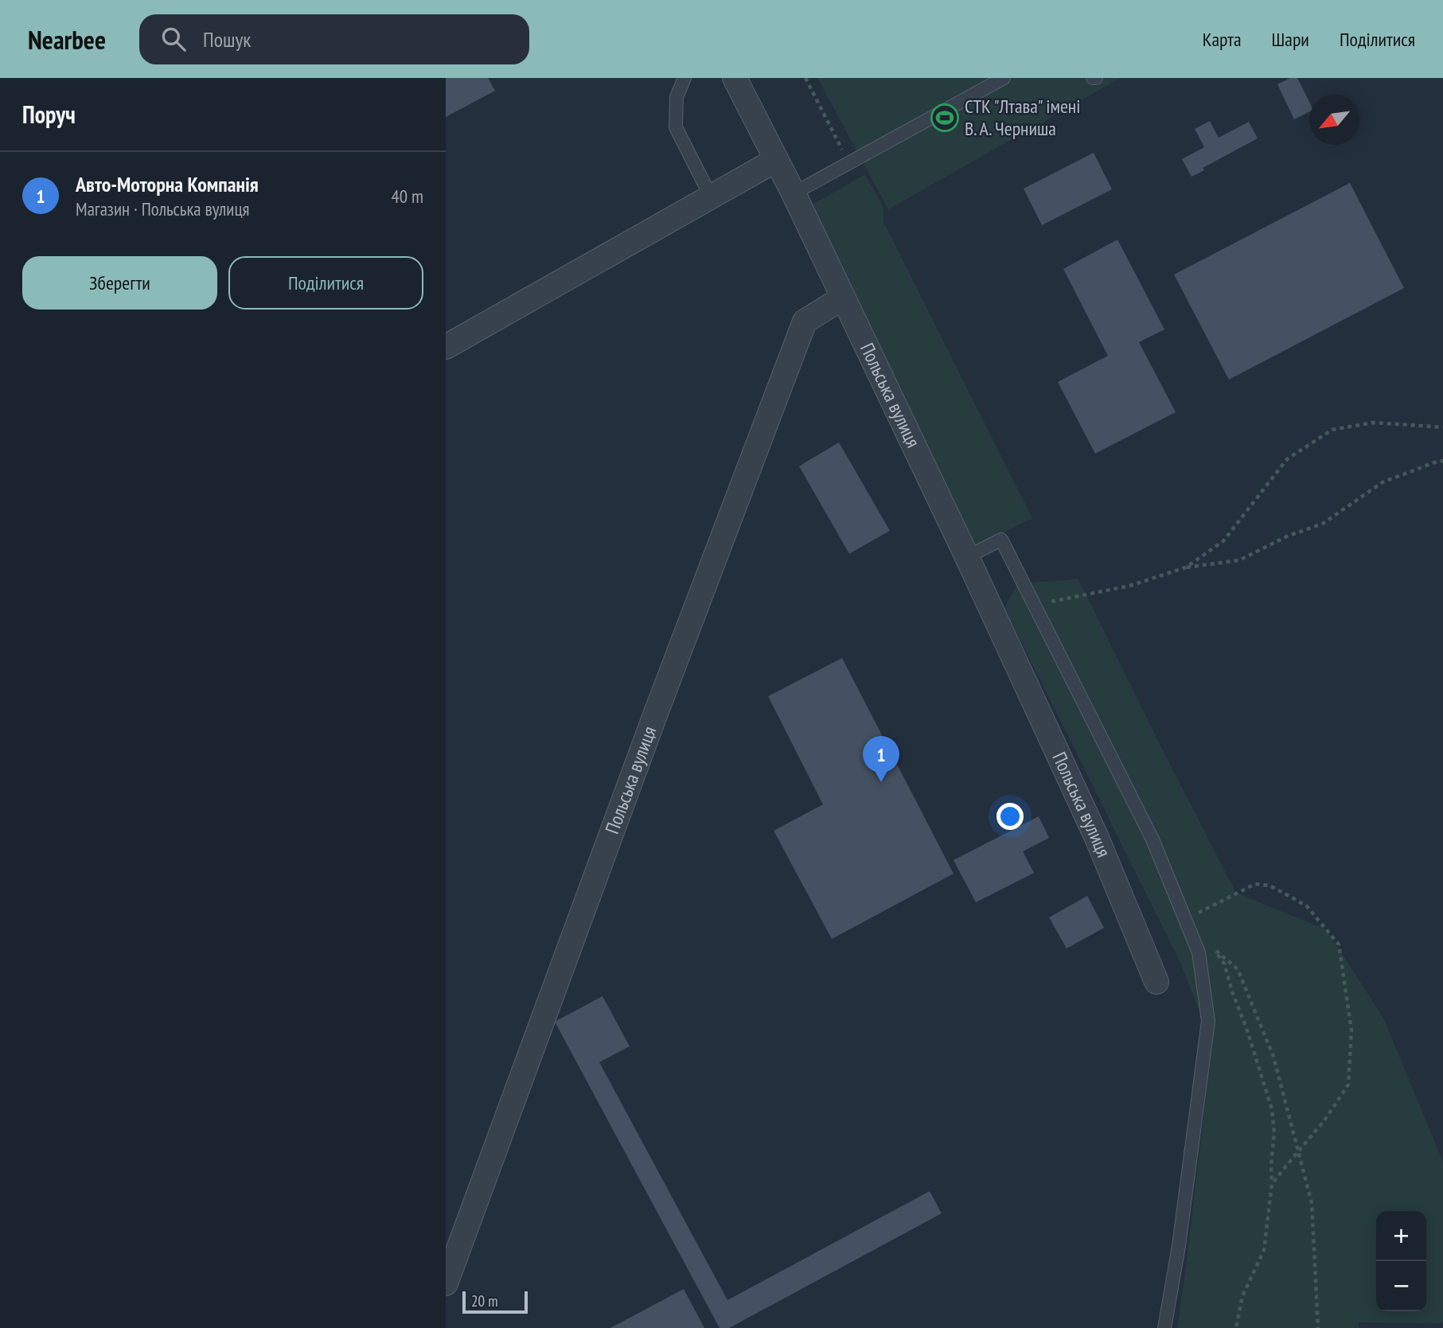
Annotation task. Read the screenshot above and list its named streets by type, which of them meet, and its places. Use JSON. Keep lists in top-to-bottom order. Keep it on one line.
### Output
{"streets":{"street":["Польська вулиця"]},"places":{"sports":["СТК \"Лтава\" імені В. А. Черниша"]},"scale_bar":"20 m","north":"bottom left","page":{"header":"Nearbee","search":"Пошук","nav":["Карта","Шари","Поділитися"],"heading":"Поруч","list":[{"mark":"1","name":"Авто-Моторна Компанія","note":"Магазин · Польська вулиця","value":"40 m"}],"buttons":["Зберегти","Поділитися"],"pins":"1","map_buttons":["+","−"],"scale":"20 m"}}
